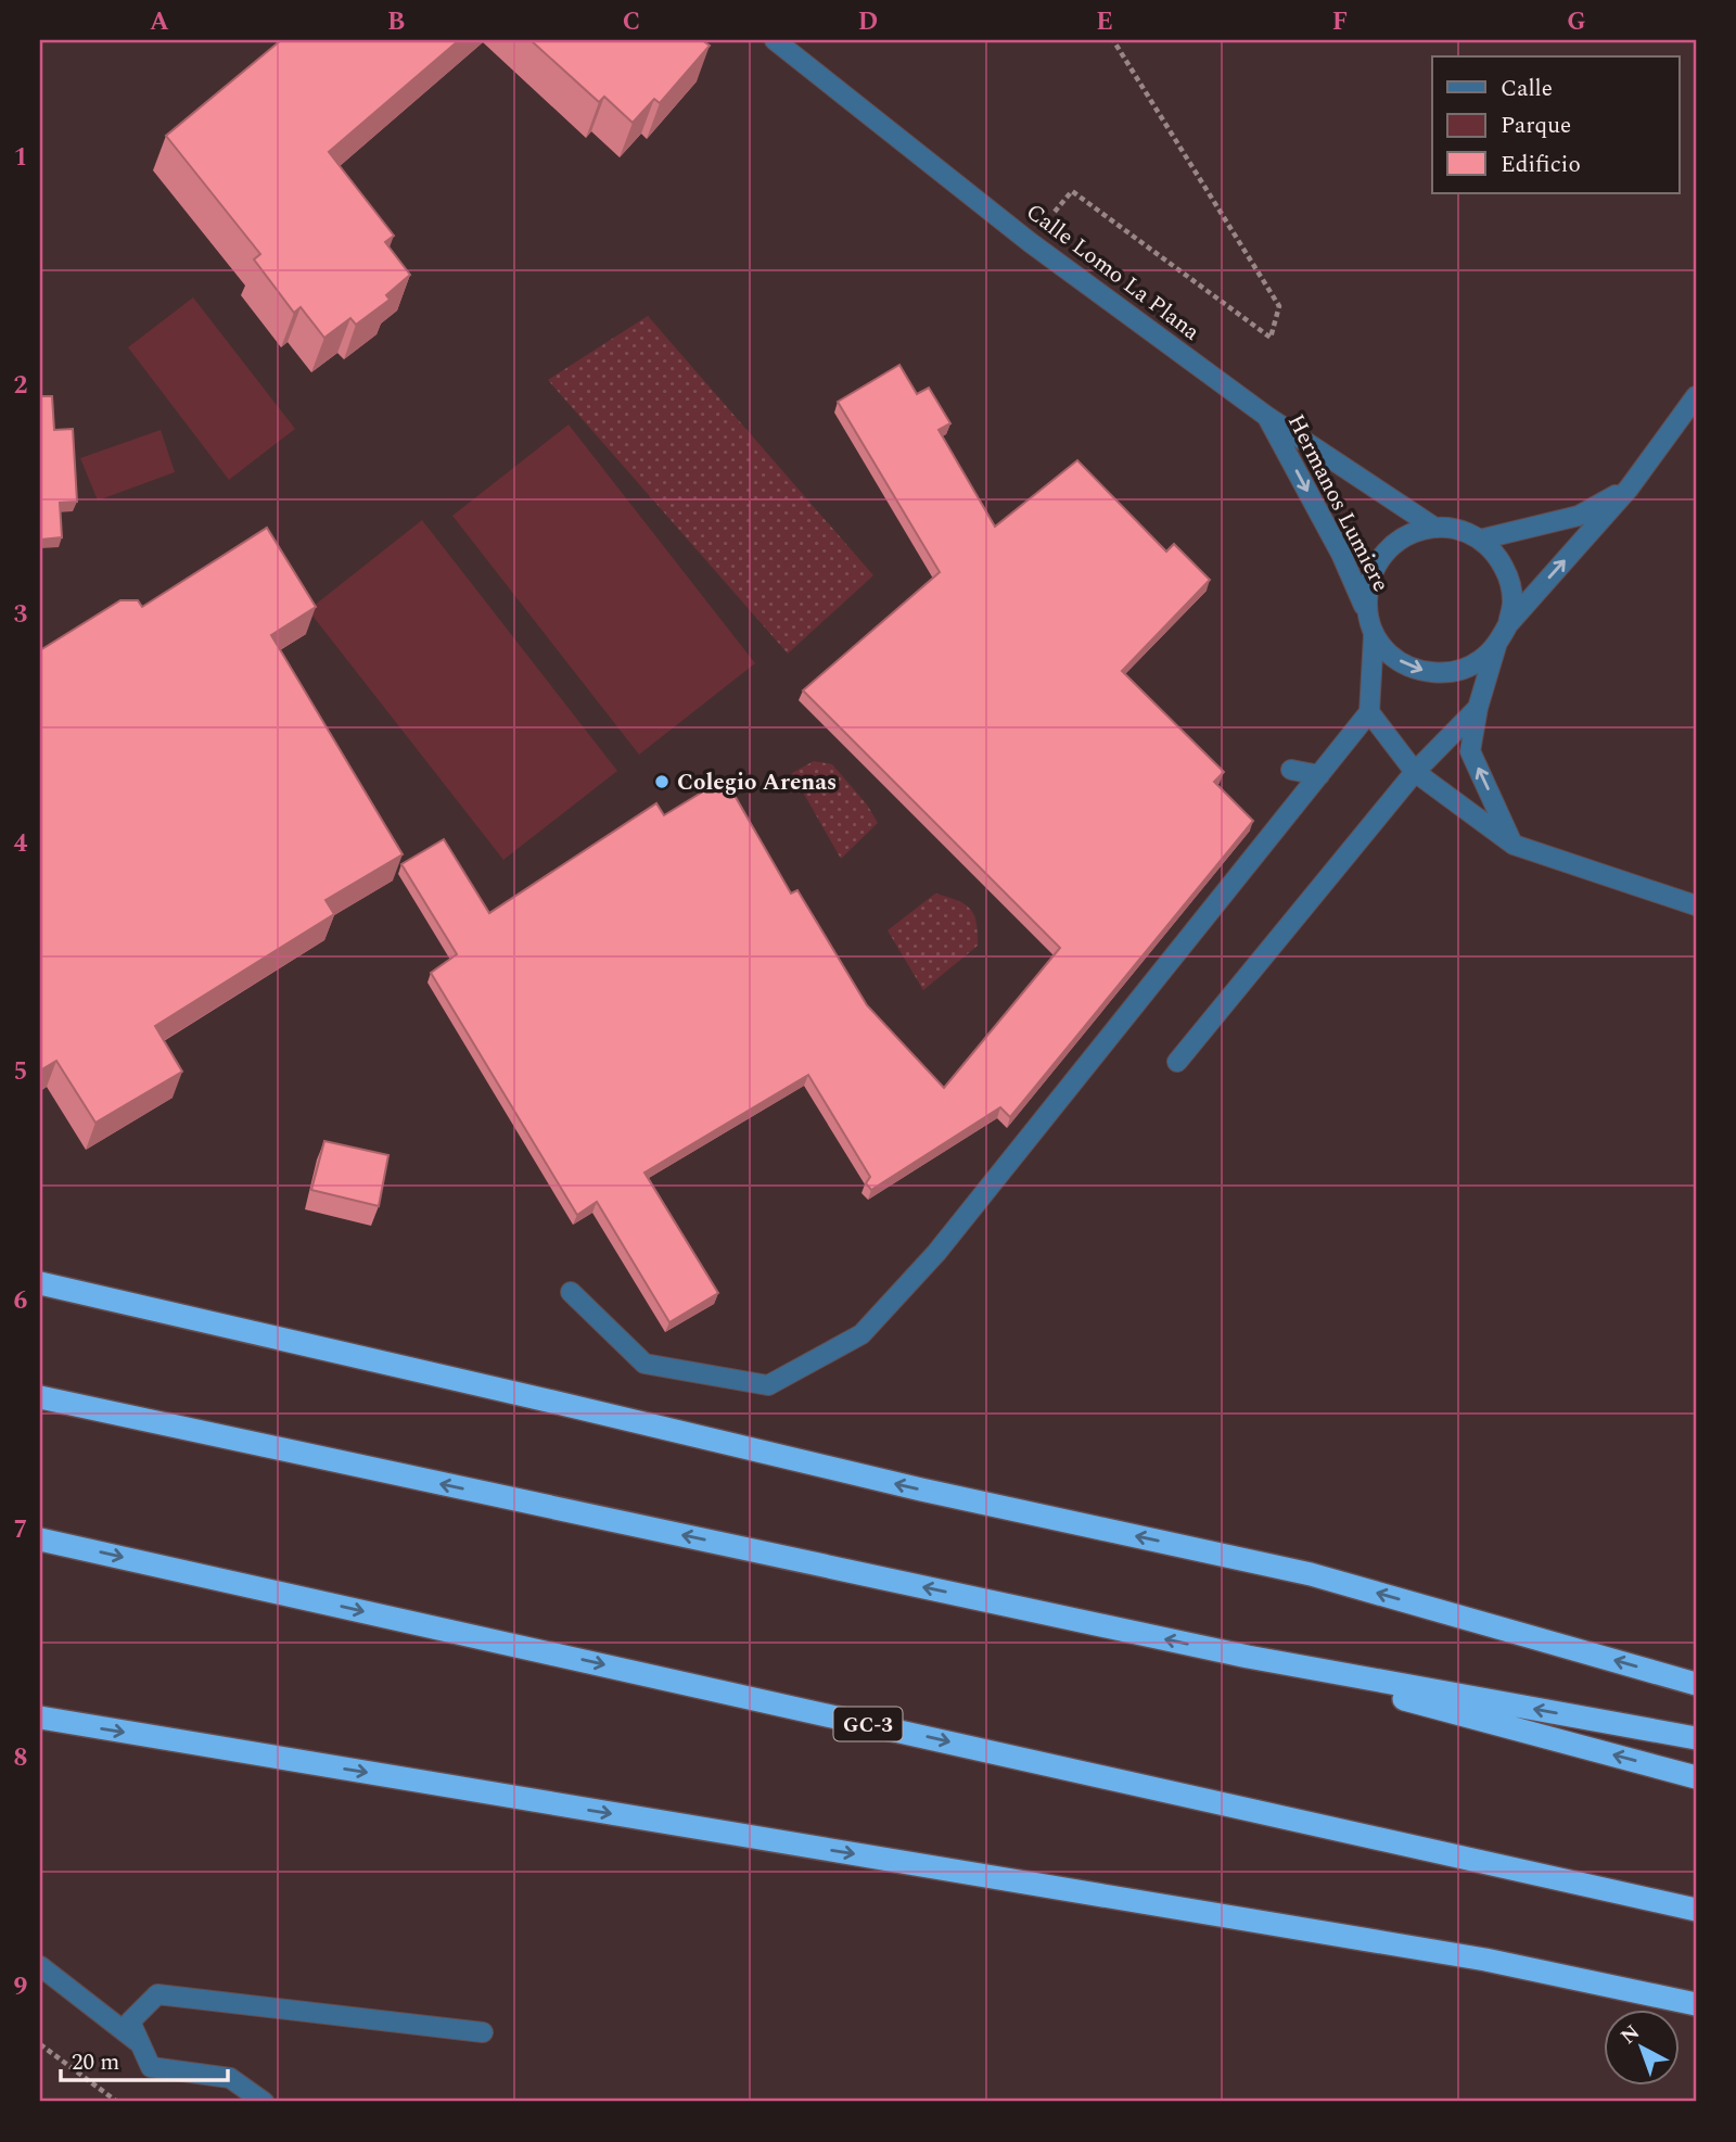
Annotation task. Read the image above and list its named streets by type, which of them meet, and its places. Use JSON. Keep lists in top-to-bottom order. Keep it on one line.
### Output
{"streets":{"highway":["GC-3"],"street":["Calle Lomo La Plana","Hermanos Lumiere"]},"crossings":[["Calle Lomo La Plana","Hermanos Lumiere"]],"one_way":["Hermanos Lumiere"],"places":["Colegio Arenas"],"legend":["Calle","Parque","Edificio"],"scale_bar":"20 m","north":"top left","grid":{"columns":["A","B","C","D","E","F","G"],"rows":["1","2","3","4","5","6","7","8","9"]}}
